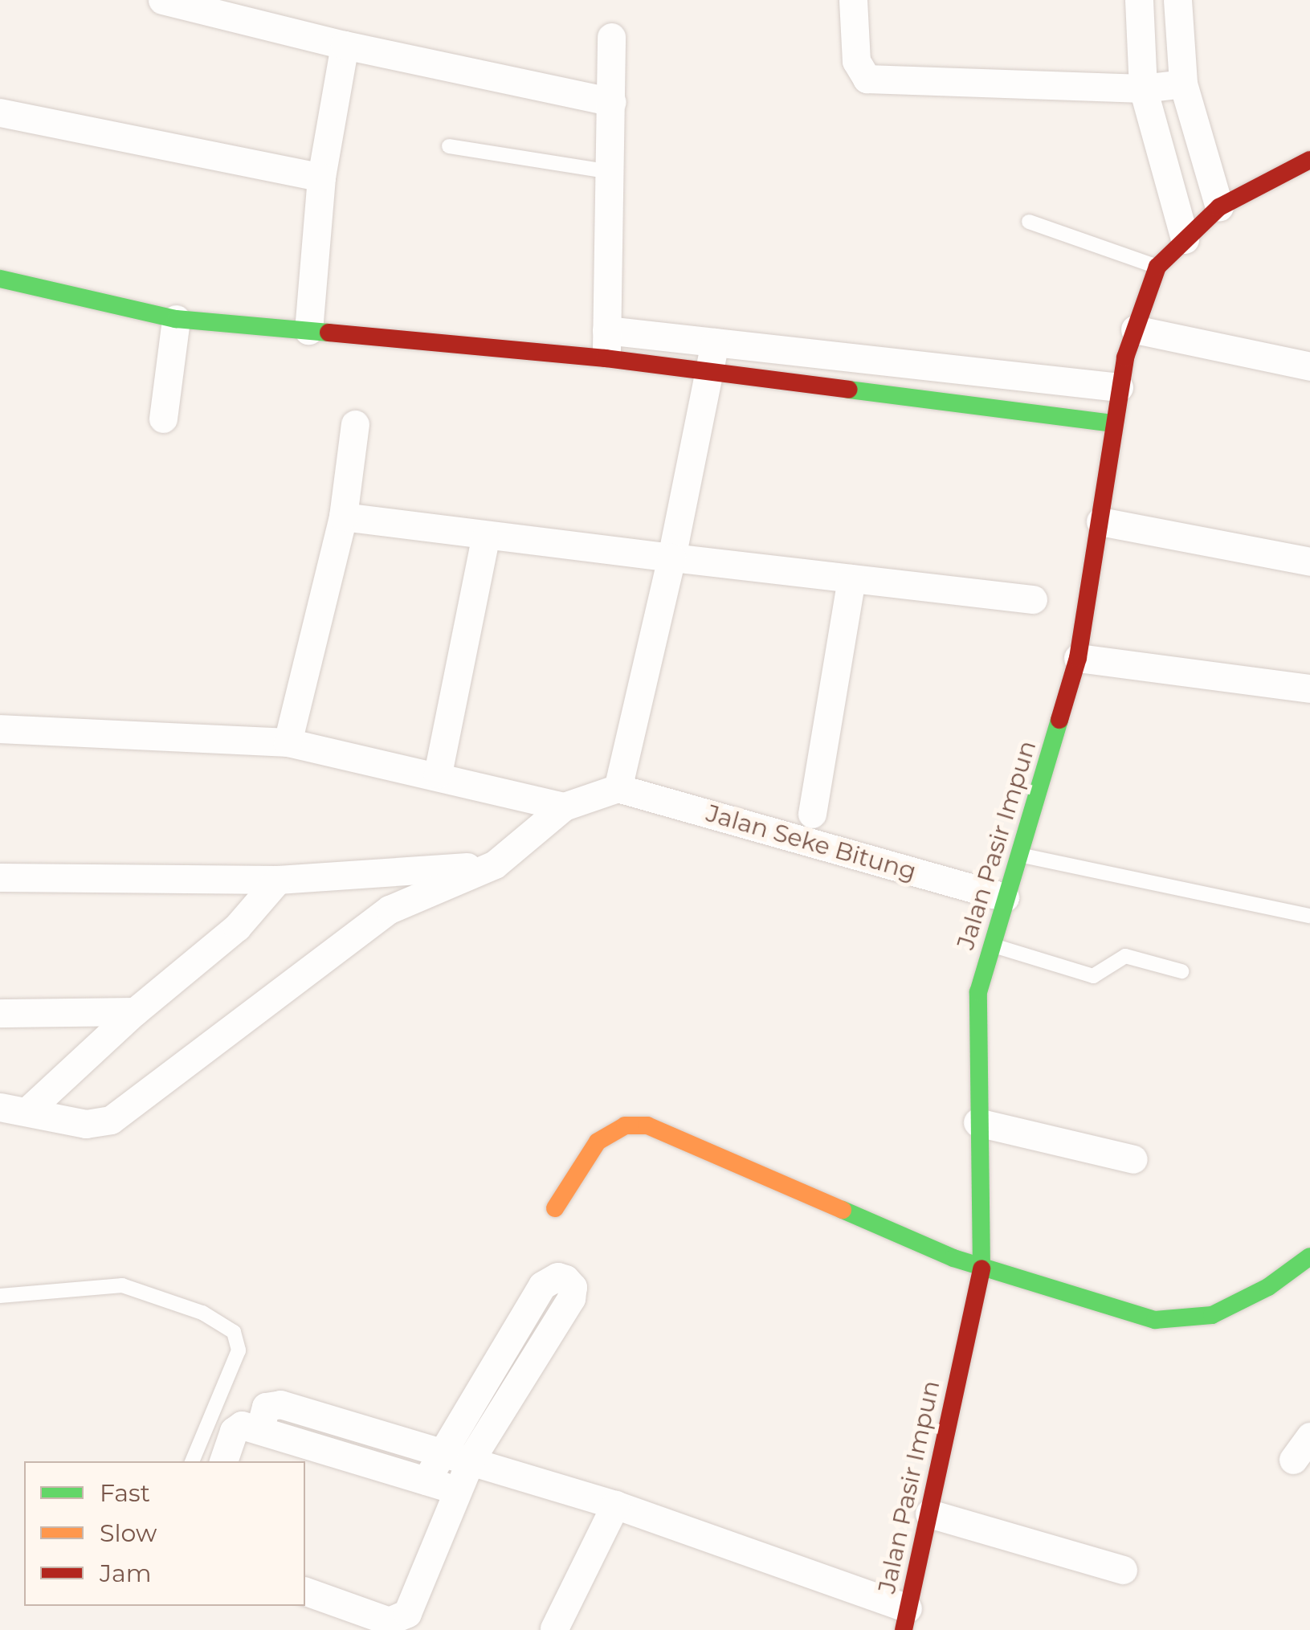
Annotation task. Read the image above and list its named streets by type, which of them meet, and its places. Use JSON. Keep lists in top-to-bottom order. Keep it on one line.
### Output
{"streets":{"street":["Jalan Seke Bitung","Jalan Pasir Impun"]},"crossings":[["Jalan Seke Bitung","Jalan Pasir Impun"]],"legend":["Fast","Slow","Jam"]}
